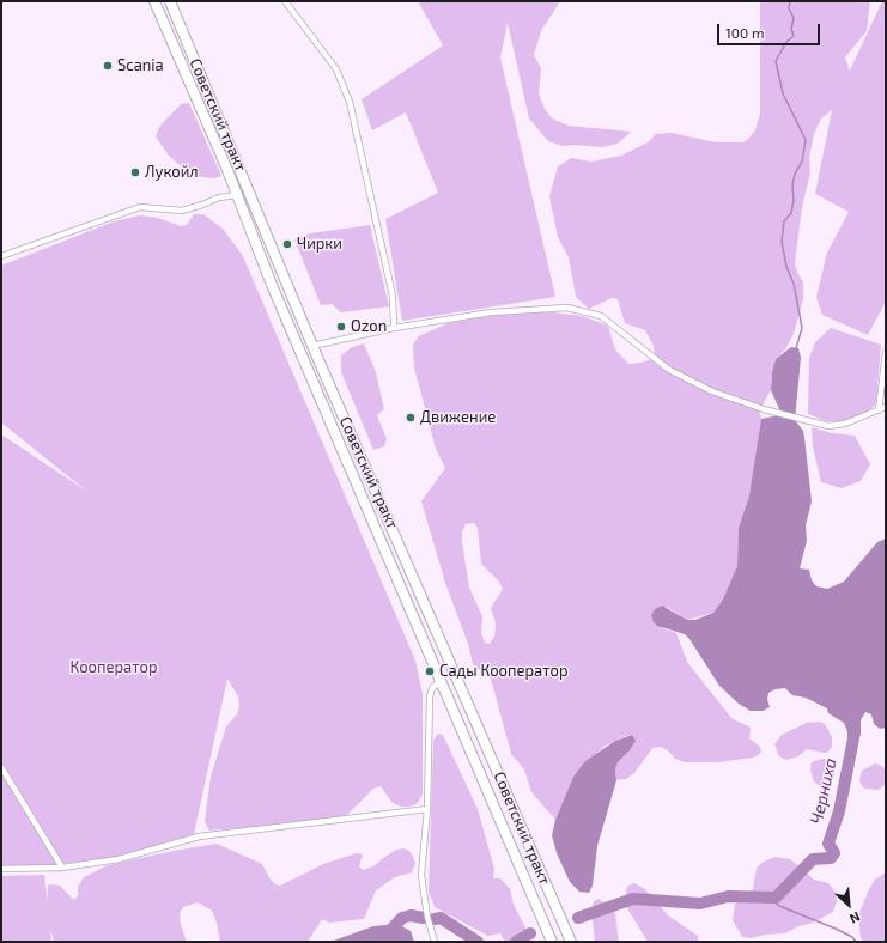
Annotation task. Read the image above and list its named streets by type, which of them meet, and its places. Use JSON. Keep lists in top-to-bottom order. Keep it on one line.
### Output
{"streets":{"highway":["Советский тракт"]},"water":["Черниха"],"parks":["Кооператор"],"places":["Scania","Лукойл","Чирки","Ozon","Движение","Сады Кооператор"],"scale_bar":"100 m","north":"bottom right"}
